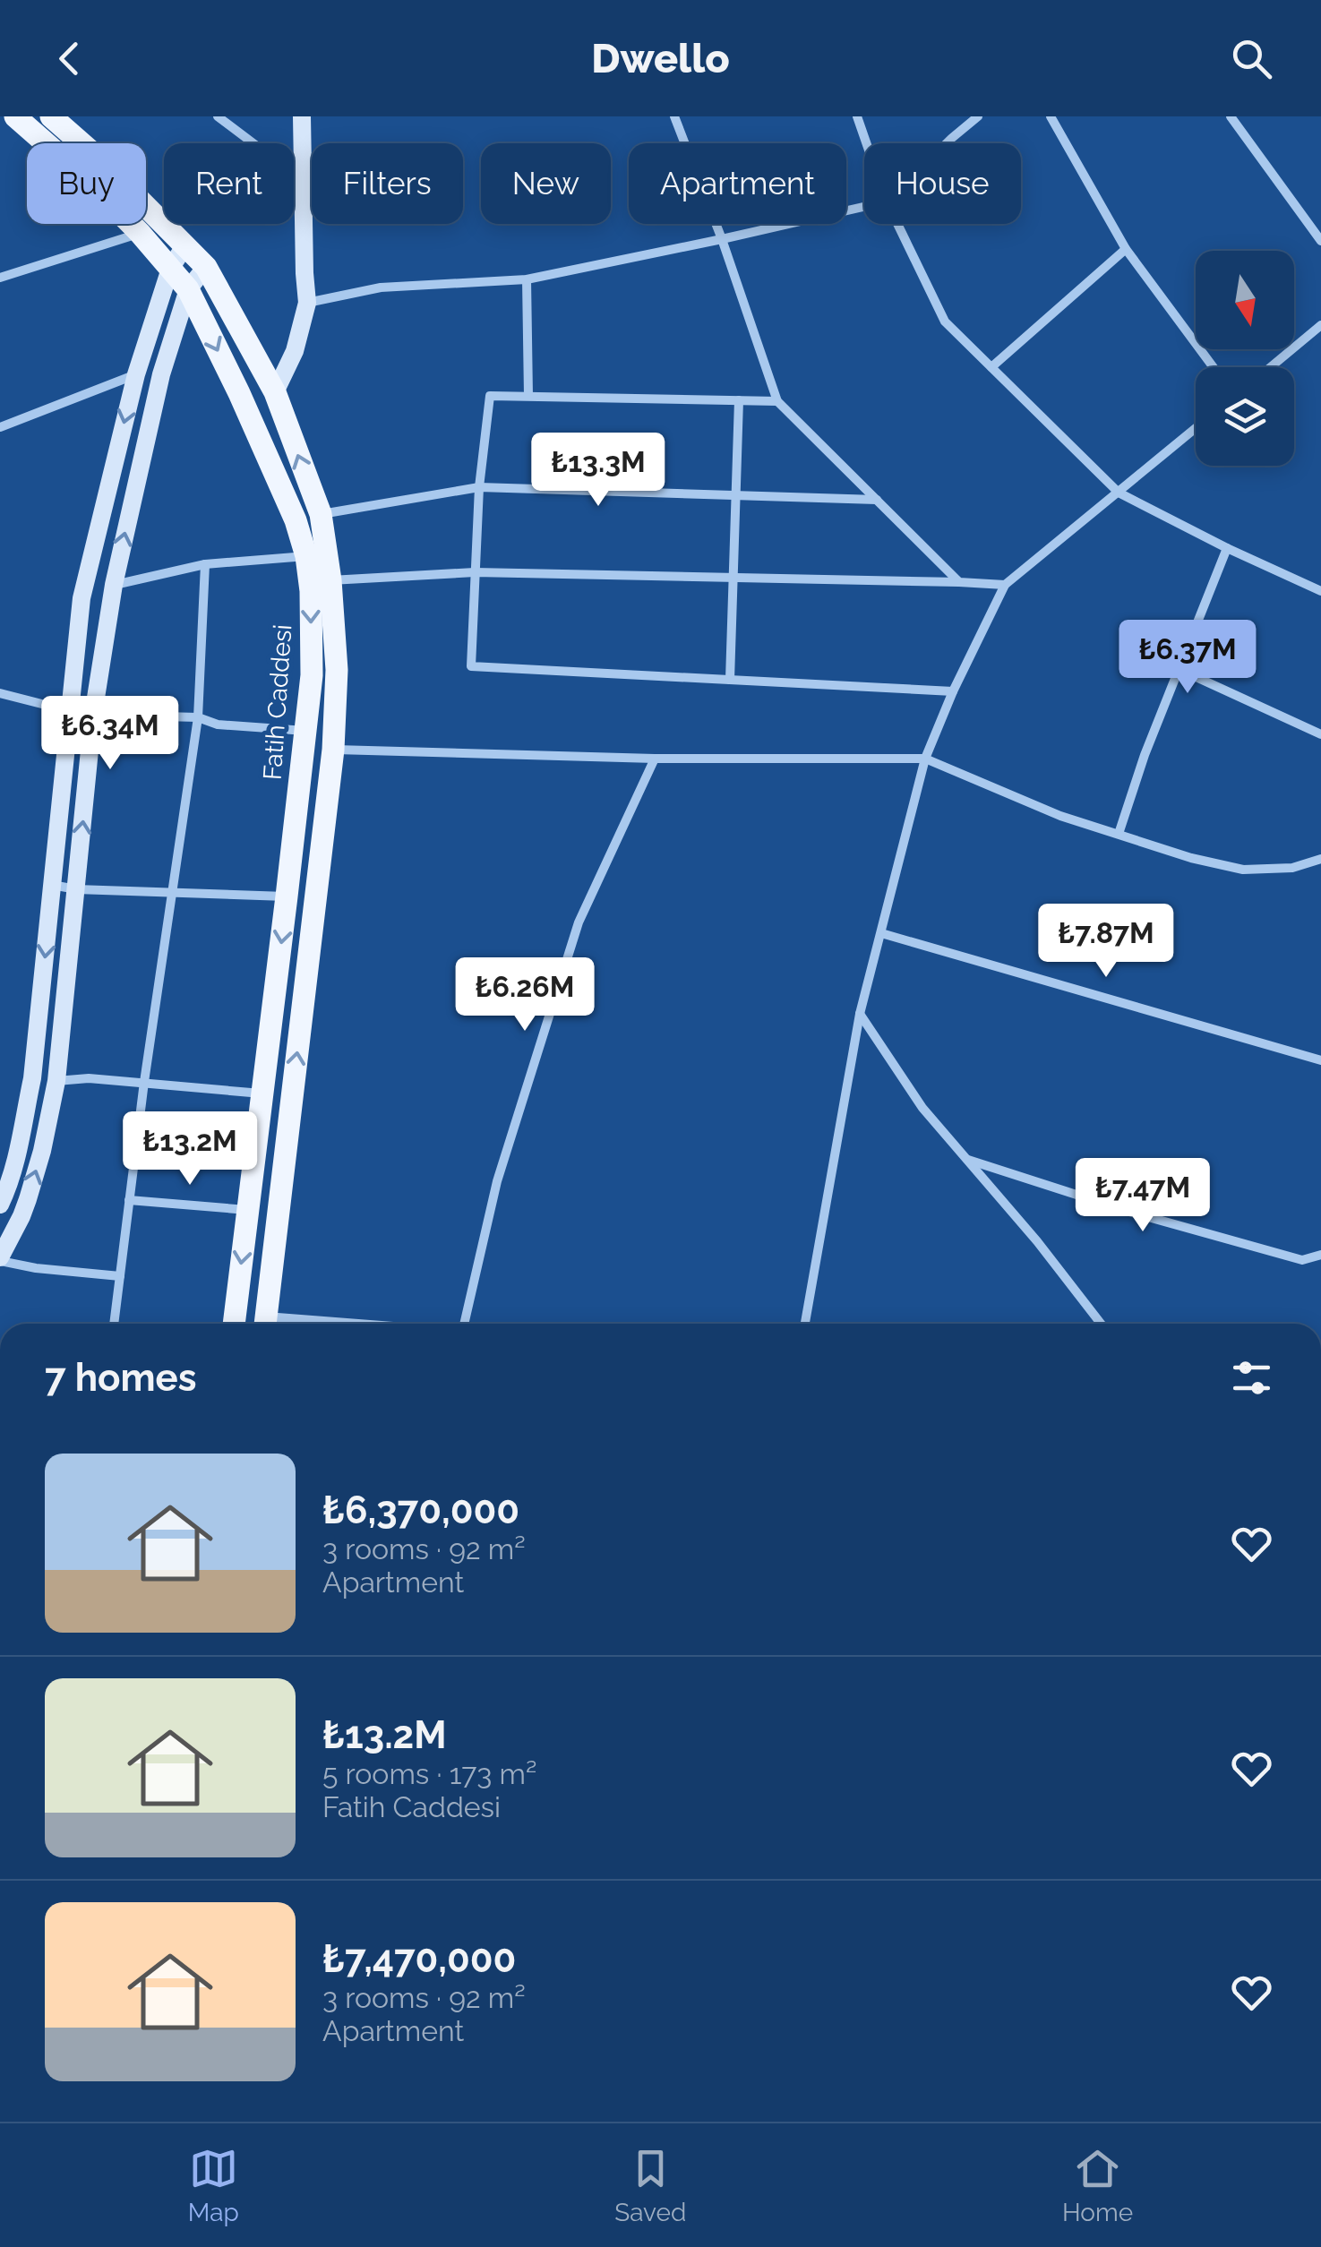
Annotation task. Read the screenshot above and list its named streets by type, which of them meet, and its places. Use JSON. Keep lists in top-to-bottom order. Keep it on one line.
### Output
{"streets":{"main road":["Fatih Caddesi"]},"north":"bottom","page":{"header":"Dwello","chip":["Buy","Rent","Filters","New","Apartment","House"],"price":["₺13.3M","₺6.37M","₺6.34M","₺7.87M","₺6.26M","₺13.2M","₺7.47M"],"heading":"7 homes","list":[{"name":"₺6,370,000","note":"3 rooms · 92 m² · Apartment"},{"name":"₺13.2M","note":"5 rooms · 173 m² · Fatih Caddesi"},{"name":"₺7,470,000","note":"3 rooms · 92 m² · Apartment"}],"tabs":["Map","Saved","Home"]}}
